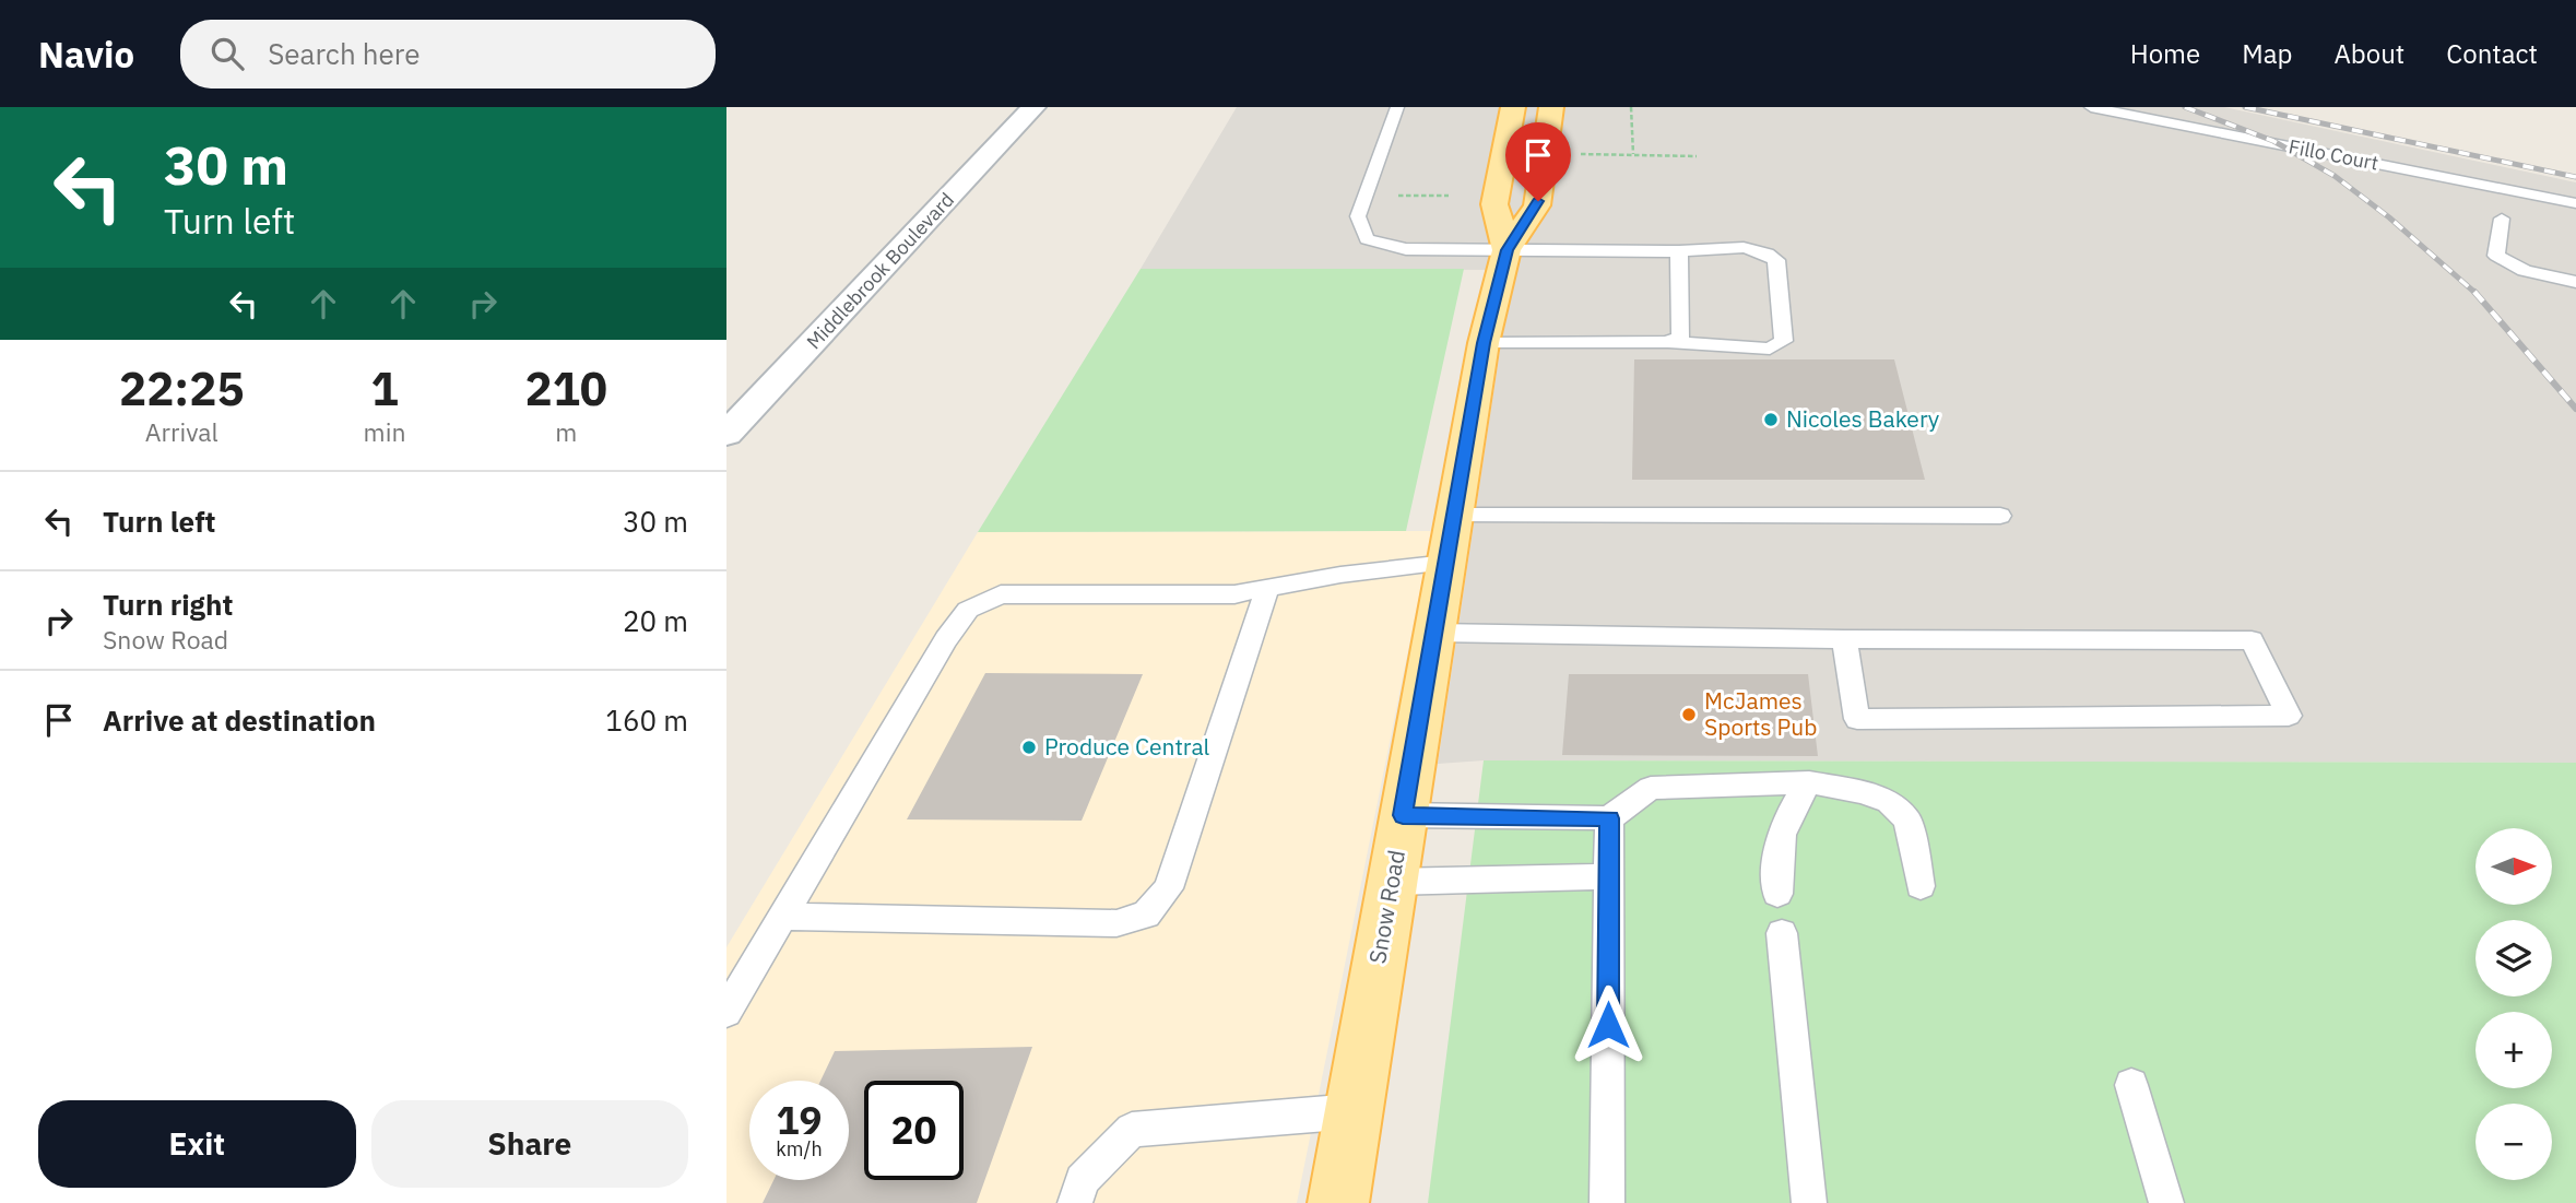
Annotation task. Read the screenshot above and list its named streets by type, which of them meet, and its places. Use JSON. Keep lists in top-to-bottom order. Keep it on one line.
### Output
{"streets":{"main road":["Snow Road"],"street":["Middlebrook Boulevard"],"lane":["Fillo Court"]},"places":["Nicoles Bakery","McJames Sports Pub","Produce Central"],"north":"right","page":{"header":"Navio","search":"Search here","nav":["Home","Map","About","Contact"],"turn":["30 m","Turn left"],"eta":["22:25","Arrival","1","min","210","m"],"list":[{"name":"Turn left","value":"30 m"},{"name":"Turn right","note":"Snow Road","value":"20 m"},{"name":"Arrive at destination","value":"160 m"}],"map_buttons":["+","−"],"speed":"19 km/h","limit":"20","buttons":["Exit","Share"]}}
